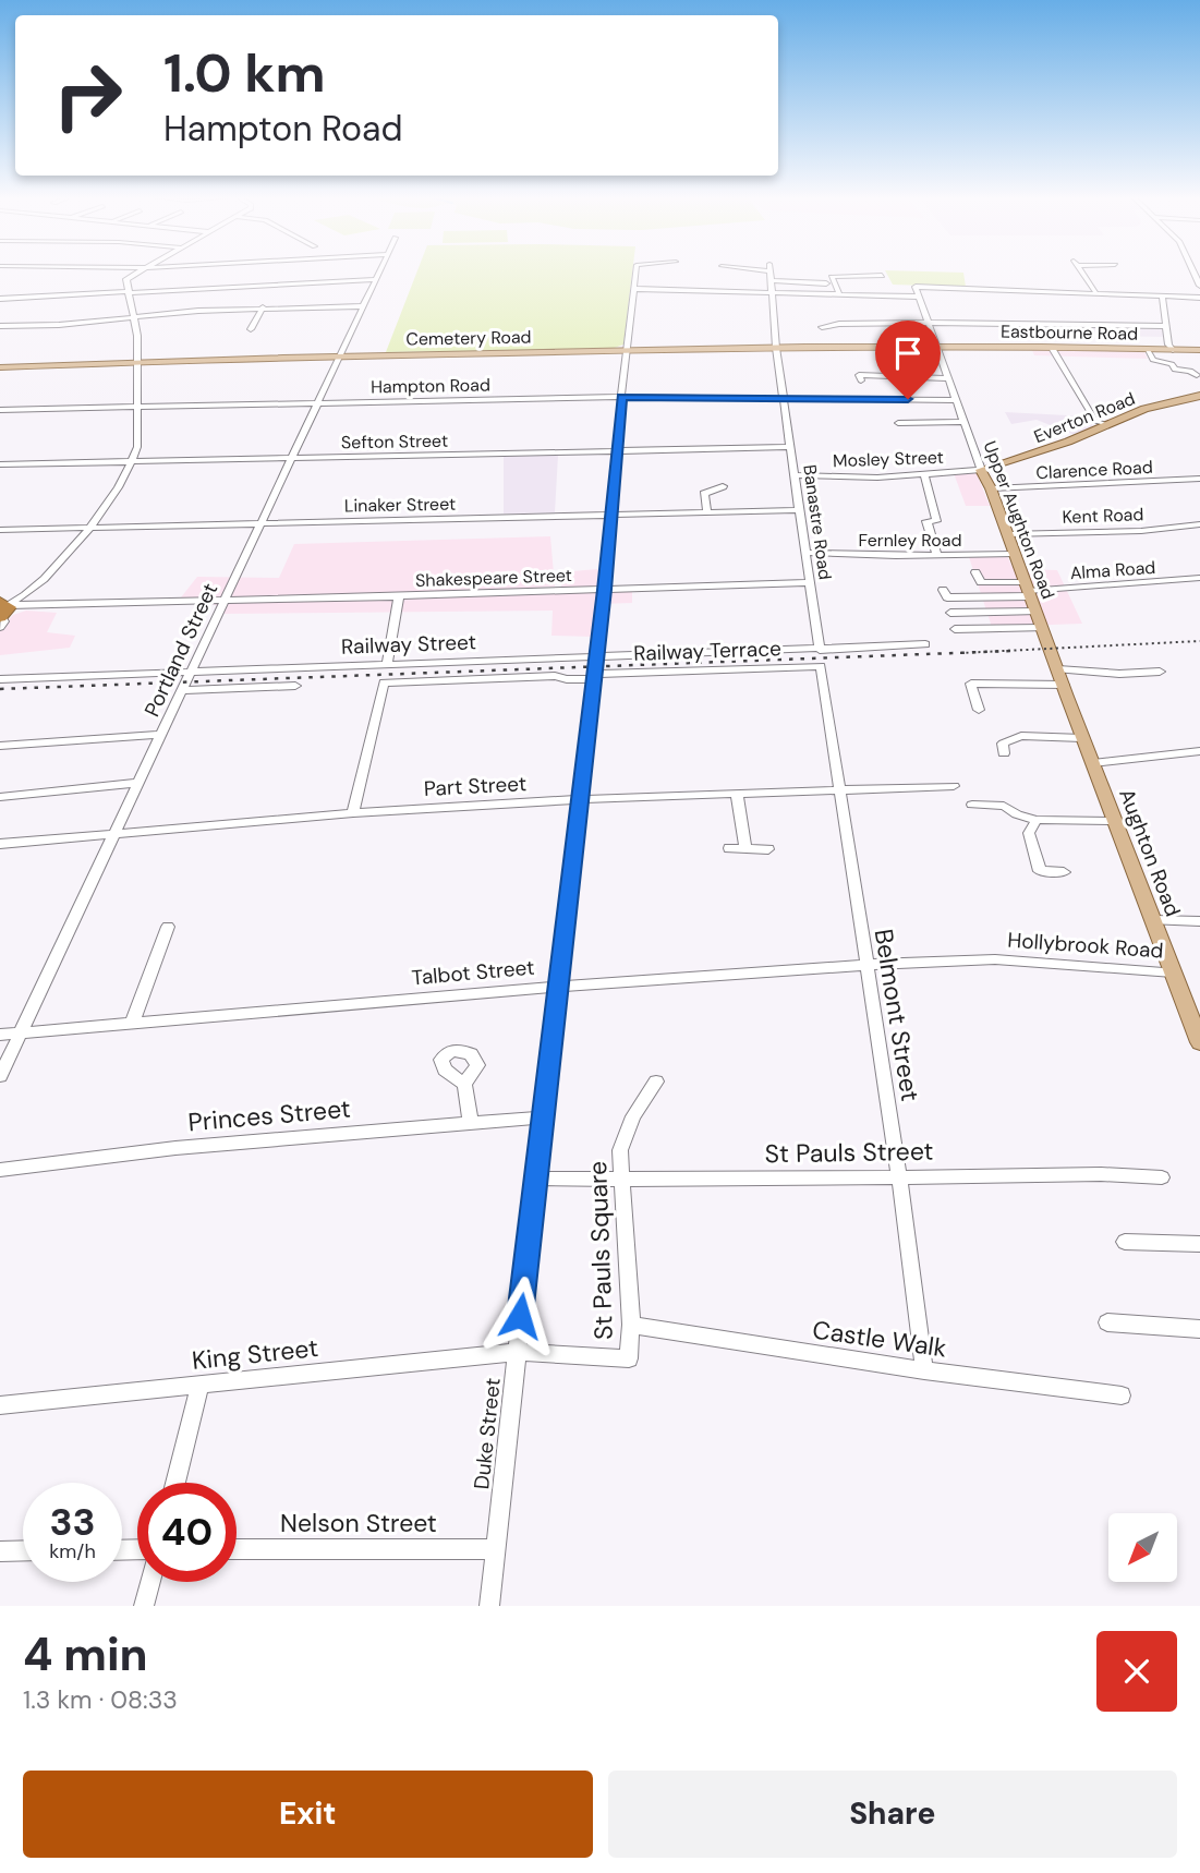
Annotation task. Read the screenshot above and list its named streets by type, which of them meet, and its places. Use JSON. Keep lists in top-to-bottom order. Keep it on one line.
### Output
{"streets":{"main road":["Eastbourne Road","Cemetery Road","Everton Road","Upper Aughton Road","Aughton Road"],"street":["Hampton Road","Sefton Street","Mosley Street","Clarence Road","Linaker Street","Kent Road","Banastre Road","Fernley Road","Alma Road","Shakespeare Street","Railway Street","Portland Street","Railway Terrace","Part Street","Hollybrook Road","Talbot Street","Belmont Street","Princes Street","St Pauls Street","St Pauls Square","Castle Walk","King Street","Duke Street","Nelson Street"]},"crossings":[["Eastbourne Road","Cemetery Road"],["Eastbourne Road","Upper Aughton Road"],["Cemetery Road","Upper Aughton Road"],["Cemetery Road","Banastre Road"],["Cemetery Road","Portland Street"],["Cemetery Road","Duke Street"],["Hampton Road","Upper Aughton Road"],["Hampton Road","Banastre Road"],["Hampton Road","Portland Street"],["Hampton Road","Duke Street"],["Everton Road","Mosley Street"],["Everton Road","Upper Aughton Road"],["Sefton Street","Banastre Road"],["Sefton Street","Portland Street"],["Sefton Street","Duke Street"],["Mosley Street","Upper Aughton Road"],["Mosley Street","Banastre Road"],["Clarence Road","Upper Aughton Road"],["Linaker Street","Banastre Road"],["Linaker Street","Portland Street"],["Linaker Street","Duke Street"],["Kent Road","Upper Aughton Road"],["Upper Aughton Road","Fernley Road"],["Upper Aughton Road","Alma Road"],["Upper Aughton Road","Aughton Road"],["Banastre Road","Fernley Road"],["Banastre Road","Shakespeare Street"],["Banastre Road","Railway Street"],["Shakespeare Street","Portland Street"],["Shakespeare Street","Duke Street"],["Railway Street","Portland Street"],["Railway Street","Duke Street"],["Portland Street","Part Street"],["Portland Street","Talbot Street"],["Railway Terrace","Part Street"],["Railway Terrace","Belmont Street"],["Railway Terrace","Duke Street"],["Part Street","Belmont Street"],["Part Street","Duke Street"],["Aughton Road","Hollybrook Road"],["Hollybrook Road","Talbot Street"],["Talbot Street","Belmont Street"],["Talbot Street","Duke Street"],["Belmont Street","St Pauls Street"],["Belmont Street","Castle Walk"],["Princes Street","Duke Street"],["St Pauls Street","St Pauls Square"],["St Pauls Street","Duke Street"],["St Pauls Square","Castle Walk"],["St Pauls Square","King Street"],["St Pauls Square","Duke Street"],["King Street","Duke Street"],["Duke Street","Nelson Street"]],"north":"bottom left","page":{"turn":["1.0 km","Hampton Road"],"speed":"33 km/h","limit":"40","heading":["4 min","1.3 km · 08:33"],"buttons":["Exit","Share"]}}
